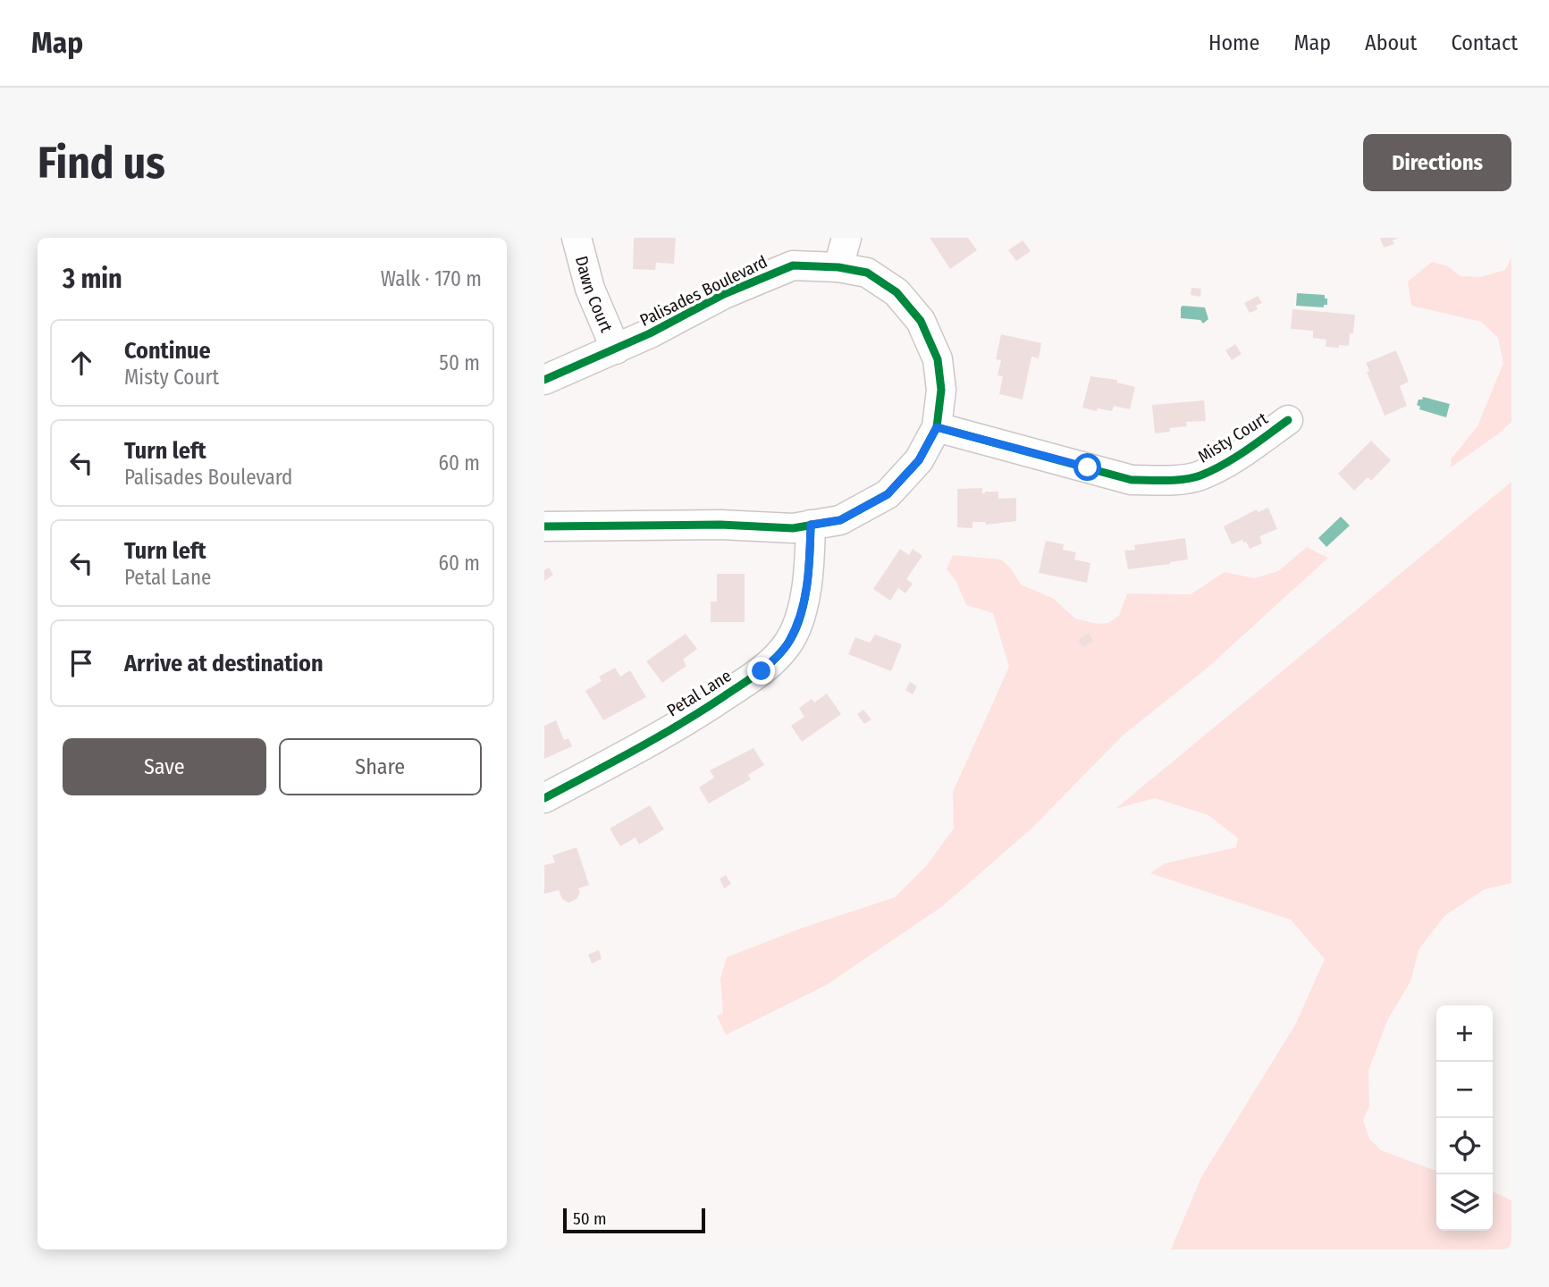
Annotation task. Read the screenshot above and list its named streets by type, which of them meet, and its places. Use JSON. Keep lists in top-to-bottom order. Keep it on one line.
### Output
{"streets":{"street":["Palisades Boulevard","Dawn Court","Misty Court","Petal Lane"]},"crossings":[["Palisades Boulevard","Dawn Court"],["Palisades Boulevard","Misty Court"],["Palisades Boulevard","Petal Lane"]],"scale_bar":"50 m","page":{"header":"Map","nav":["Home","Map","About","Contact"],"buttons":["Directions",["Save","Share"]],"title":"Find us","heading":["3 min","Walk · 170 m"],"list":[["Continue","Misty Court","50 m"],["Turn left","Palisades Boulevard","60 m"],["Turn left","Petal Lane","60 m"],"Arrive at destination"],"map_buttons":["+","−"],"scale":"50 m"}}
